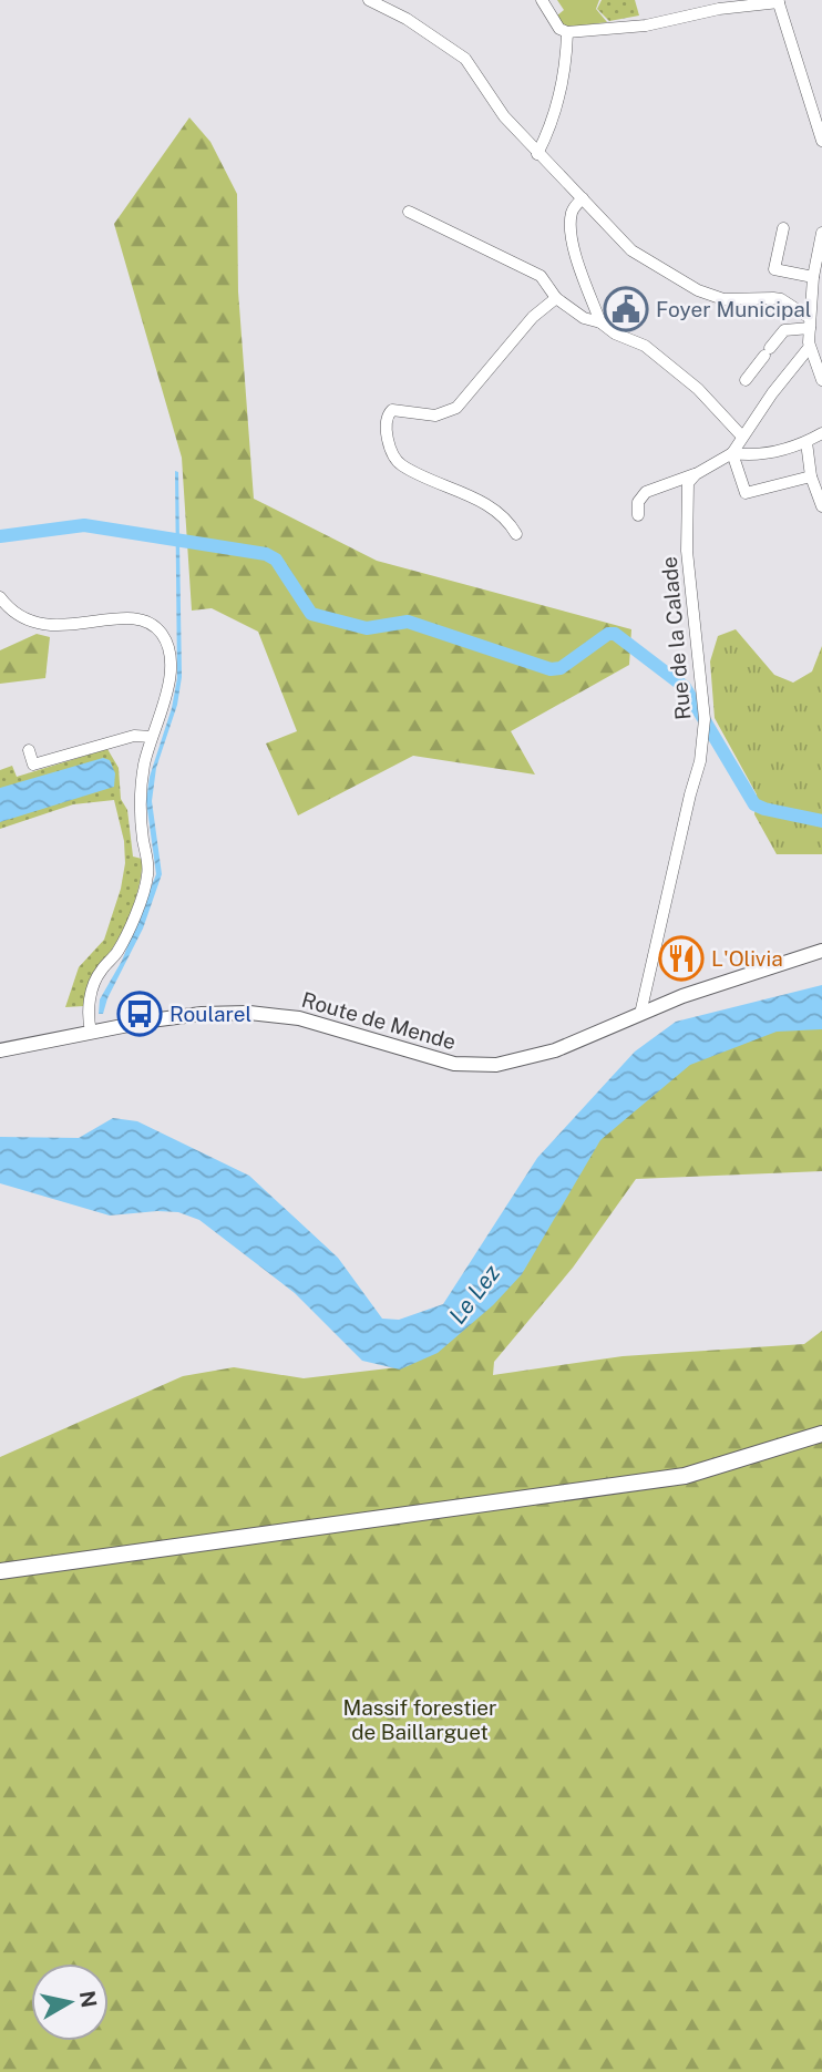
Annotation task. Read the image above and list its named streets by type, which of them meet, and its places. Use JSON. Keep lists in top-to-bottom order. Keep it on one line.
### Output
{"streets":{"street":["Rue de la Calade","Route de Mende"]},"crossings":[["Rue de la Calade","Route de Mende"]],"water":["Le Lez"],"parks":["Massif forestier de Baillarguet"],"places":{"public building":["Foyer Municipal"],"restaurant":["L'Olivia"],"bus stop":["Roularel"]},"north":"right"}
